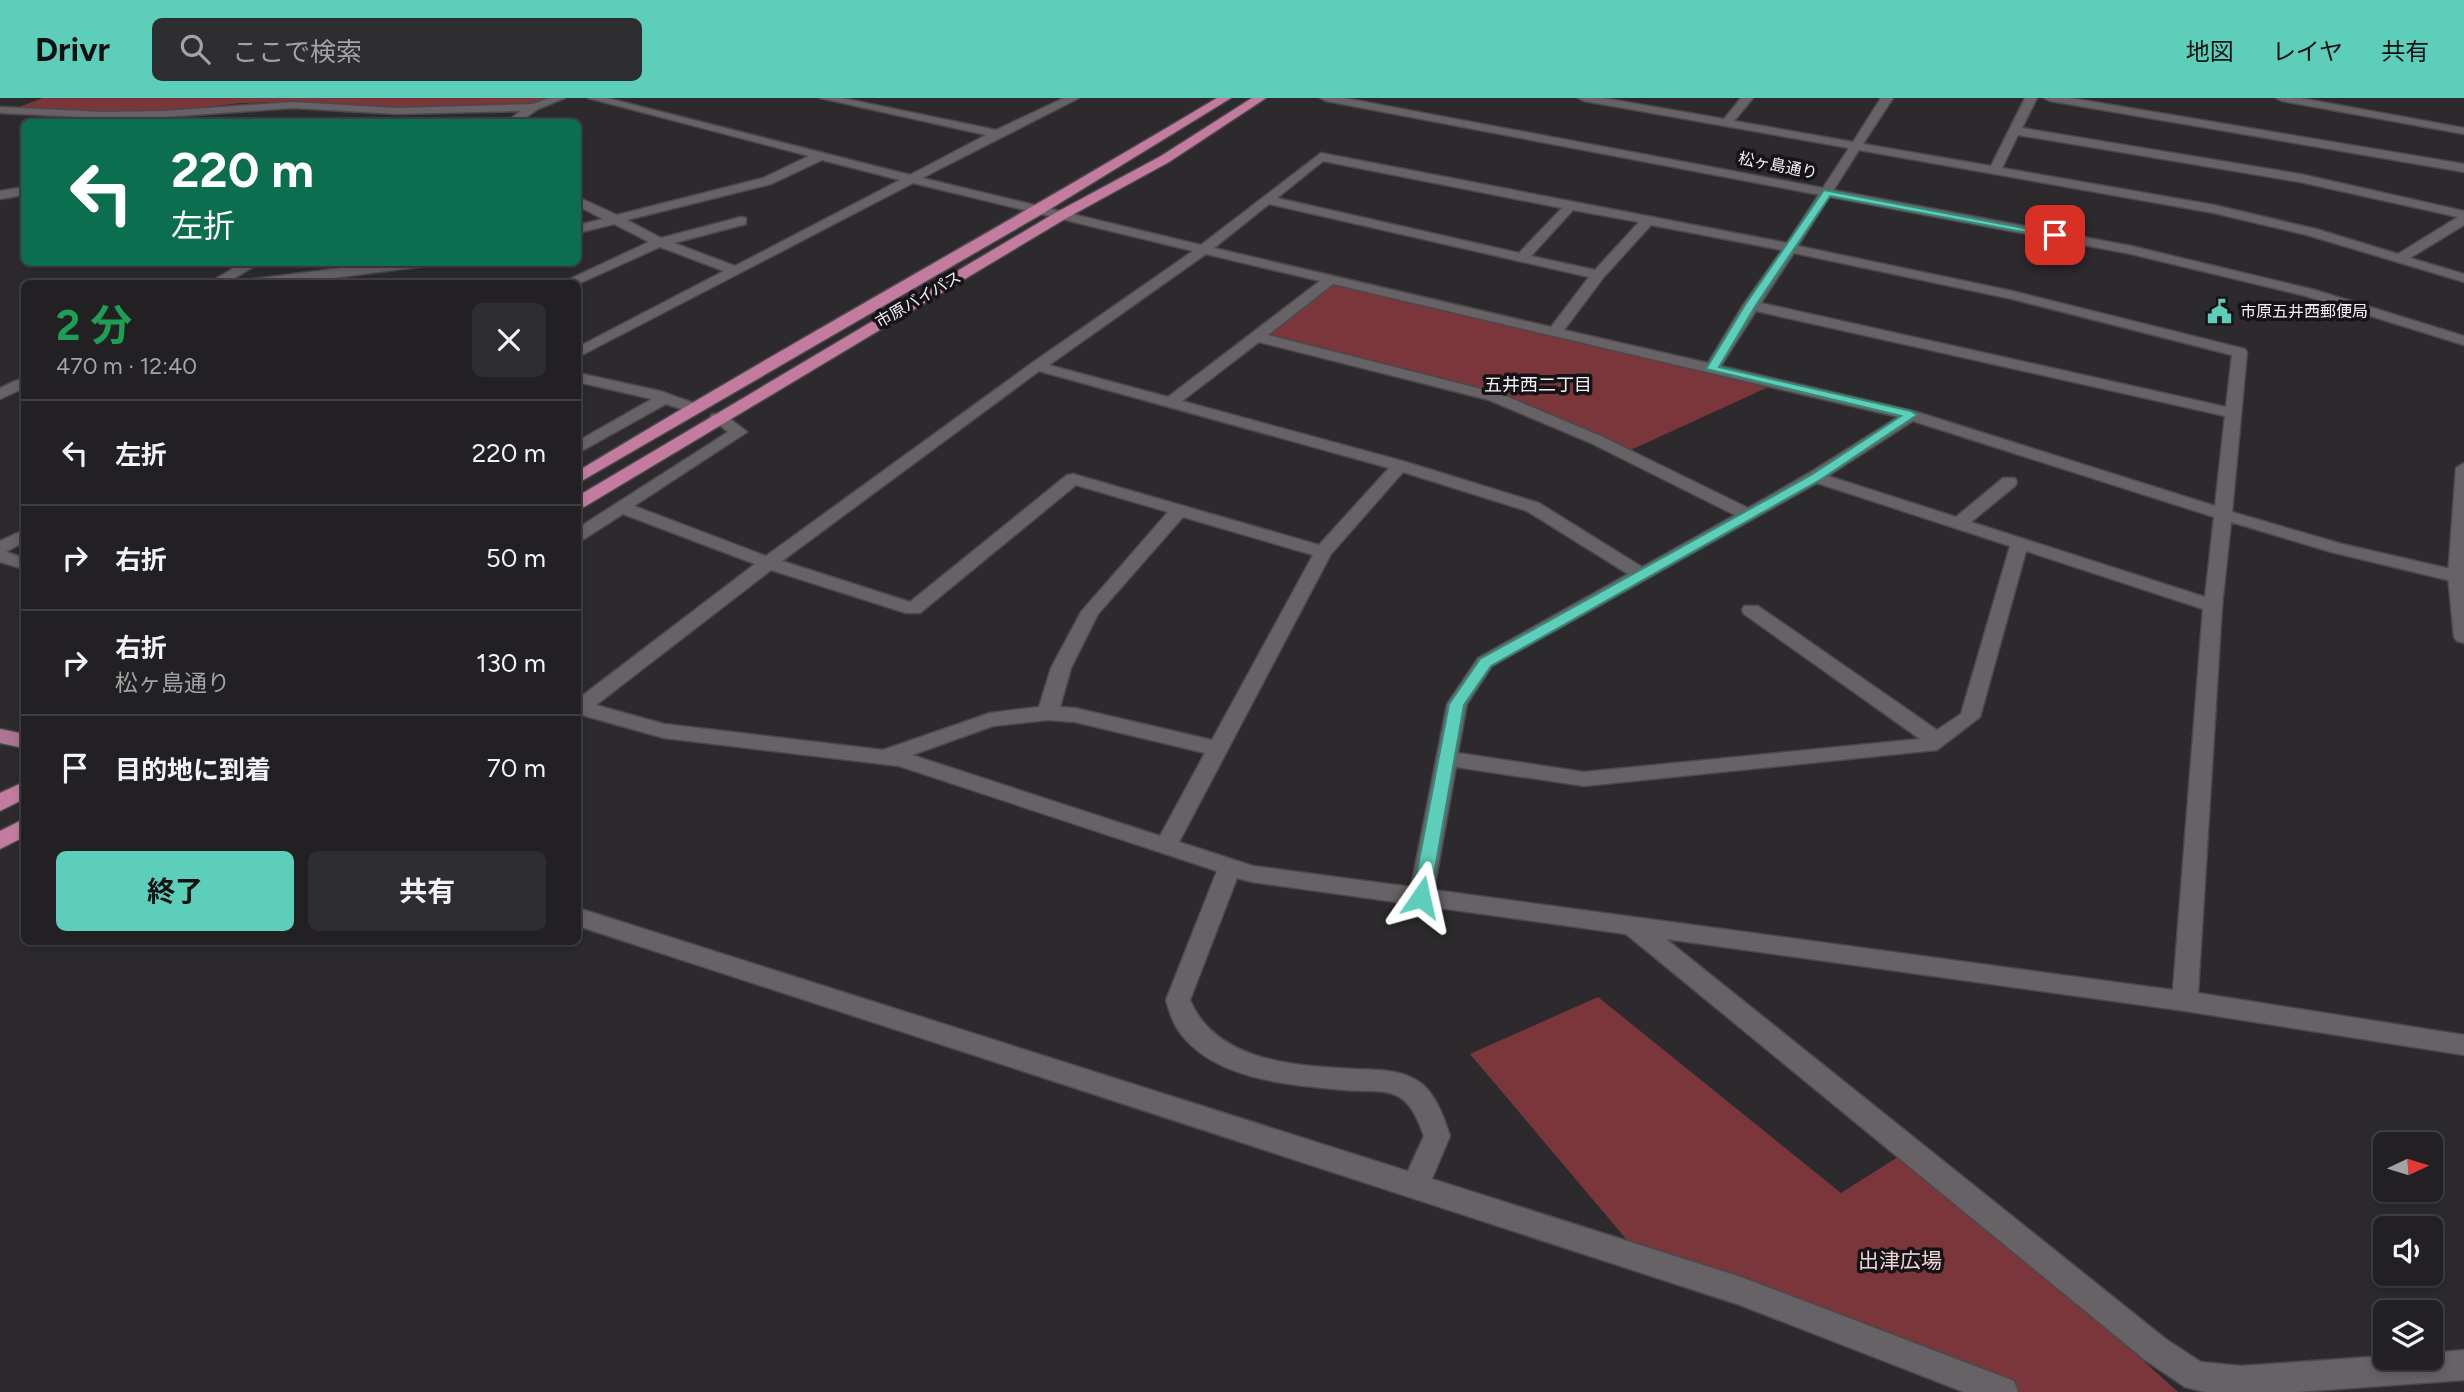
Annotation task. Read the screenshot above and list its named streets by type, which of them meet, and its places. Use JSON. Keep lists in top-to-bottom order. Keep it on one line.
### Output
{"streets":{"highway":["市原バイパス"],"street":["松ヶ島通り"]},"districts":["五井西二丁目"],"parks":["出津広場"],"places":{"public building":["市原五井西郵便局"]},"north":"right","page":{"header":"Drivr","search":"ここで検索","nav":["地図","レイヤ","共有"],"turn":["220 m","左折"],"heading":["2 分","470 m · 12:40"],"list":[{"name":"左折","value":"220 m"},{"name":"右折","value":"50 m"},{"name":"右折","note":"松ヶ島通り","value":"130 m"},{"name":"目的地に到着","value":"70 m"}],"buttons":["終了","共有"]}}
